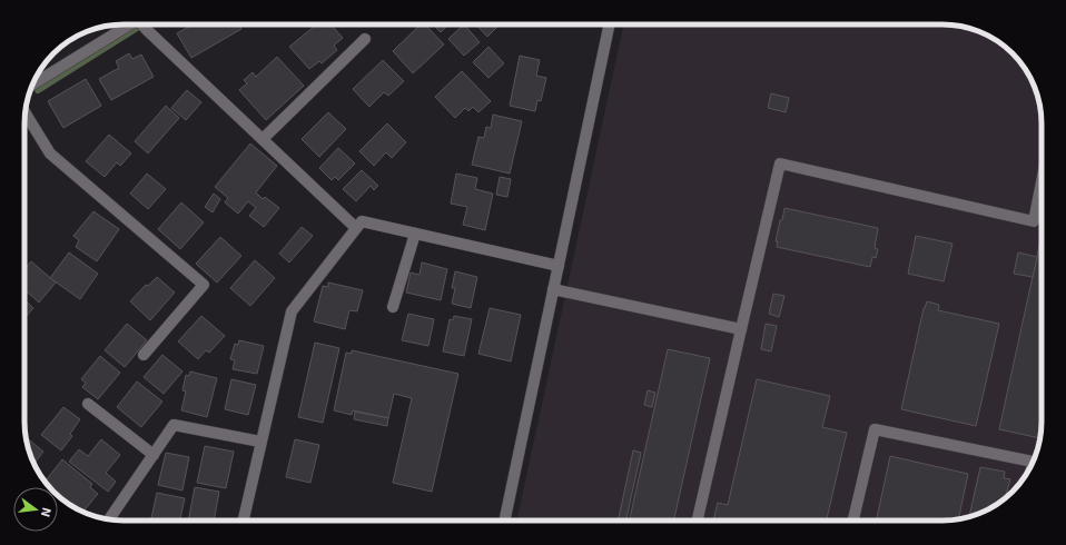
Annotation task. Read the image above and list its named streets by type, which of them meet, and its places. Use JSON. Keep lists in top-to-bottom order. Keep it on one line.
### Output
{"north":"right"}
